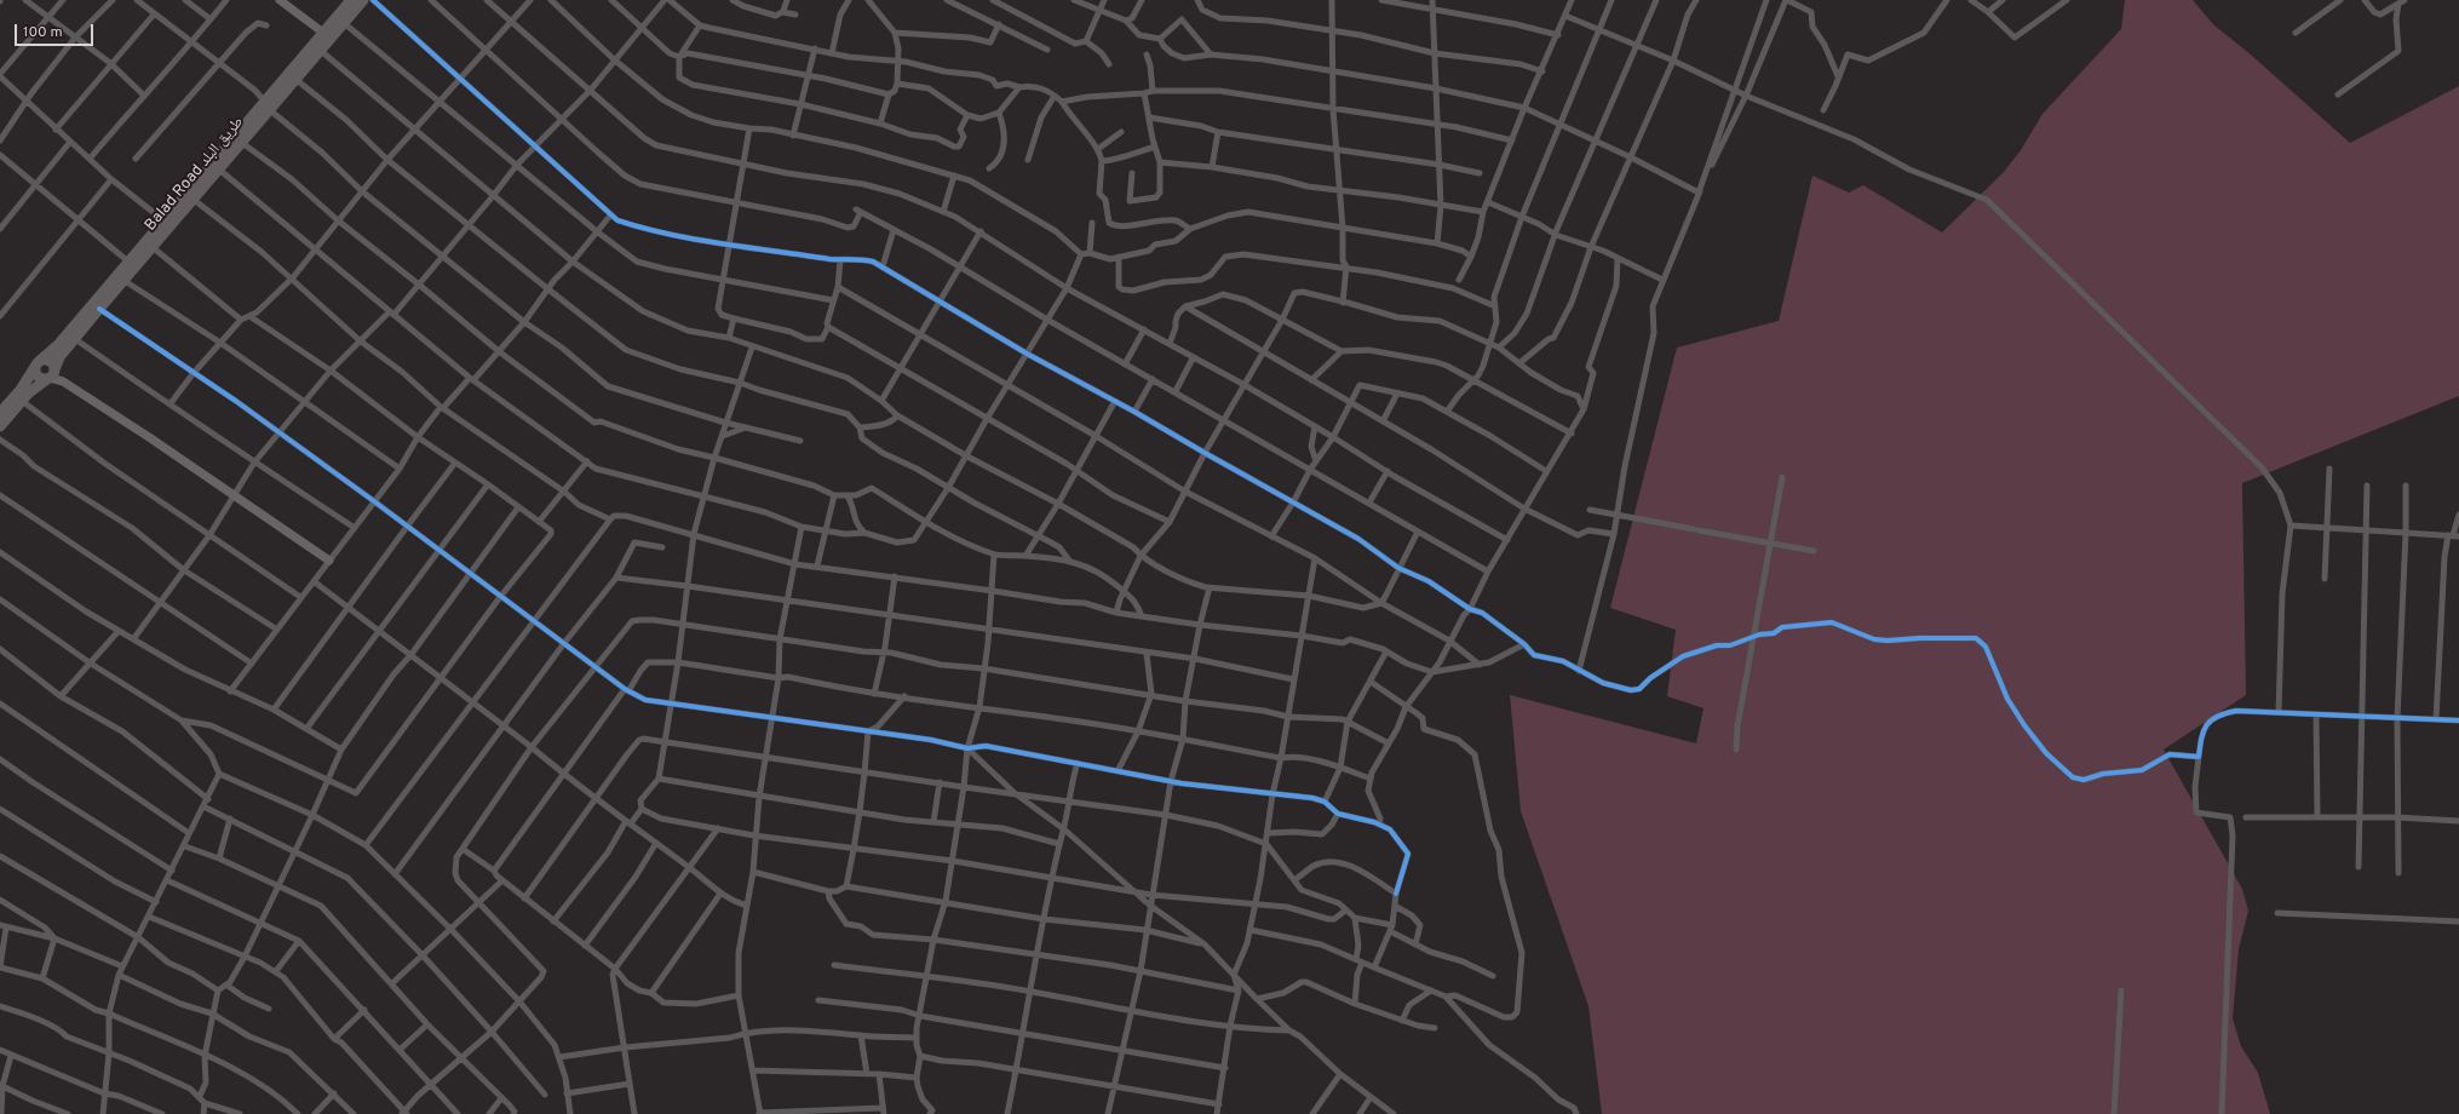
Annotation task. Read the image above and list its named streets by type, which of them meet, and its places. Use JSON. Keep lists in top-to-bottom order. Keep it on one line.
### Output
{"streets":{"highway":["Balad Road طريق البلد"]},"scale_bar":"100 m"}
